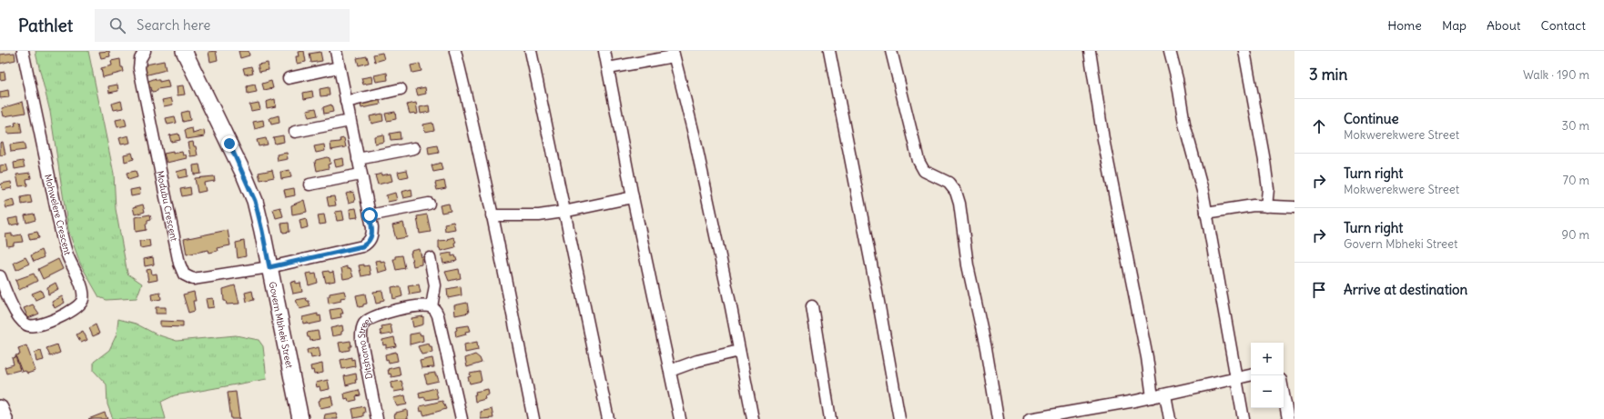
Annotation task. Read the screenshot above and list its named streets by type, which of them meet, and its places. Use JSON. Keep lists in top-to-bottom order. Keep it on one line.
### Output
{"streets":{"street":["Modubu Crescent","Mohwelere Crescent","Govern Mbheki Street","Ditshomo Street"]},"crossings":[["Modubu Crescent","Govern Mbheki Street"]],"page":{"header":"Pathlet","search":"Search here","nav":["Home","Map","About","Contact"],"heading":["3 min","Walk · 190 m"],"list":[["Continue","Mokwerekwere Street","30 m"],["Turn right","Mokwerekwere Street","70 m"],["Turn right","Govern Mbheki Street","90 m"],"Arrive at destination"],"map_buttons":["+","−"]}}
